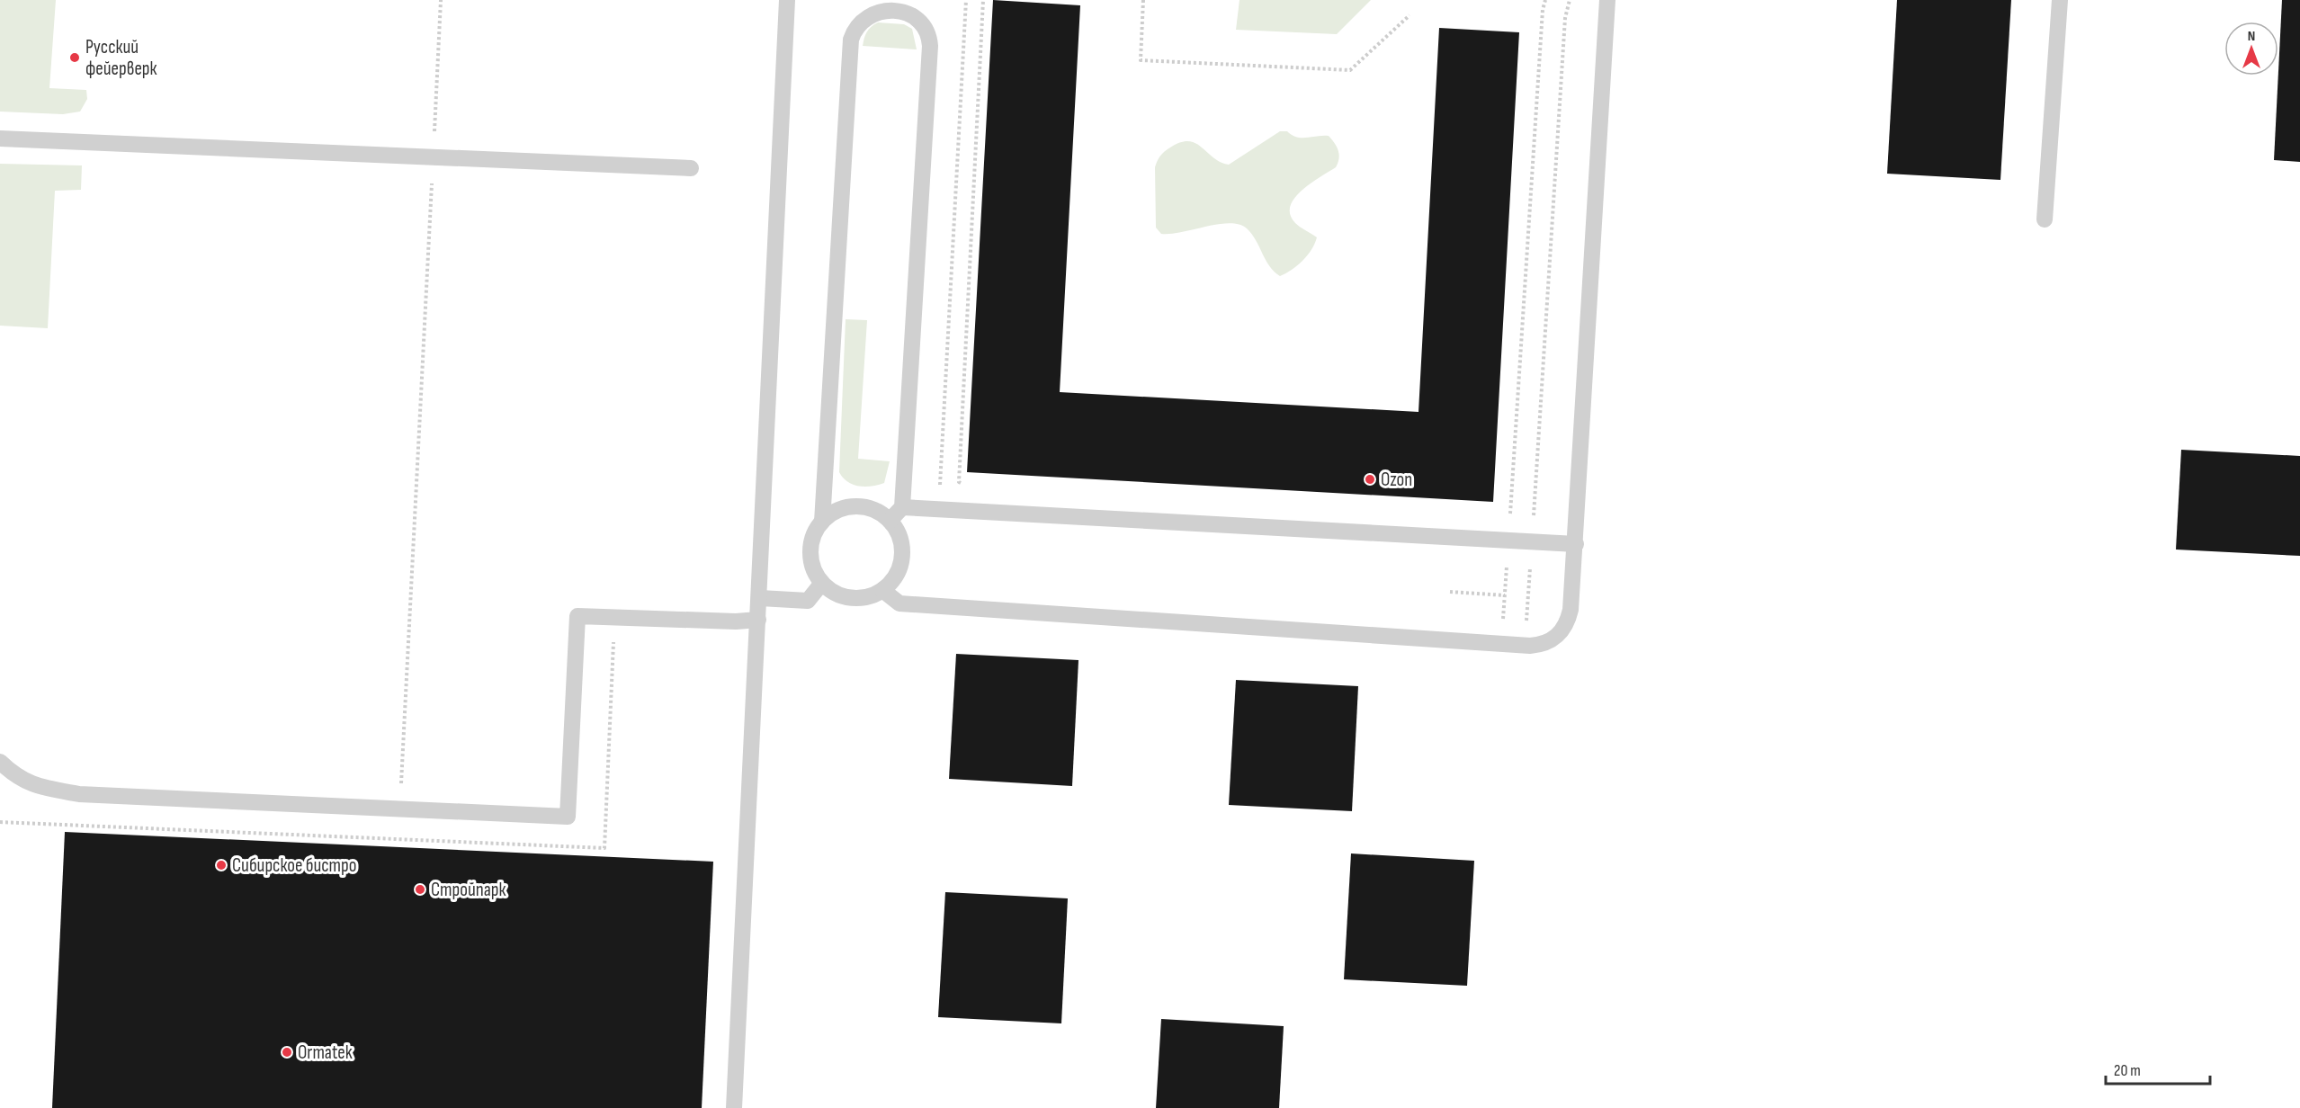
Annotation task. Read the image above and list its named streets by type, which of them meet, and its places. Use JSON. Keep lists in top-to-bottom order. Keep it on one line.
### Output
{"places":["Русский фейерверк","Ozon","Сибирское бистро","Стройпарк","Ormatek"],"scale_bar":"20 m","north":"top"}
